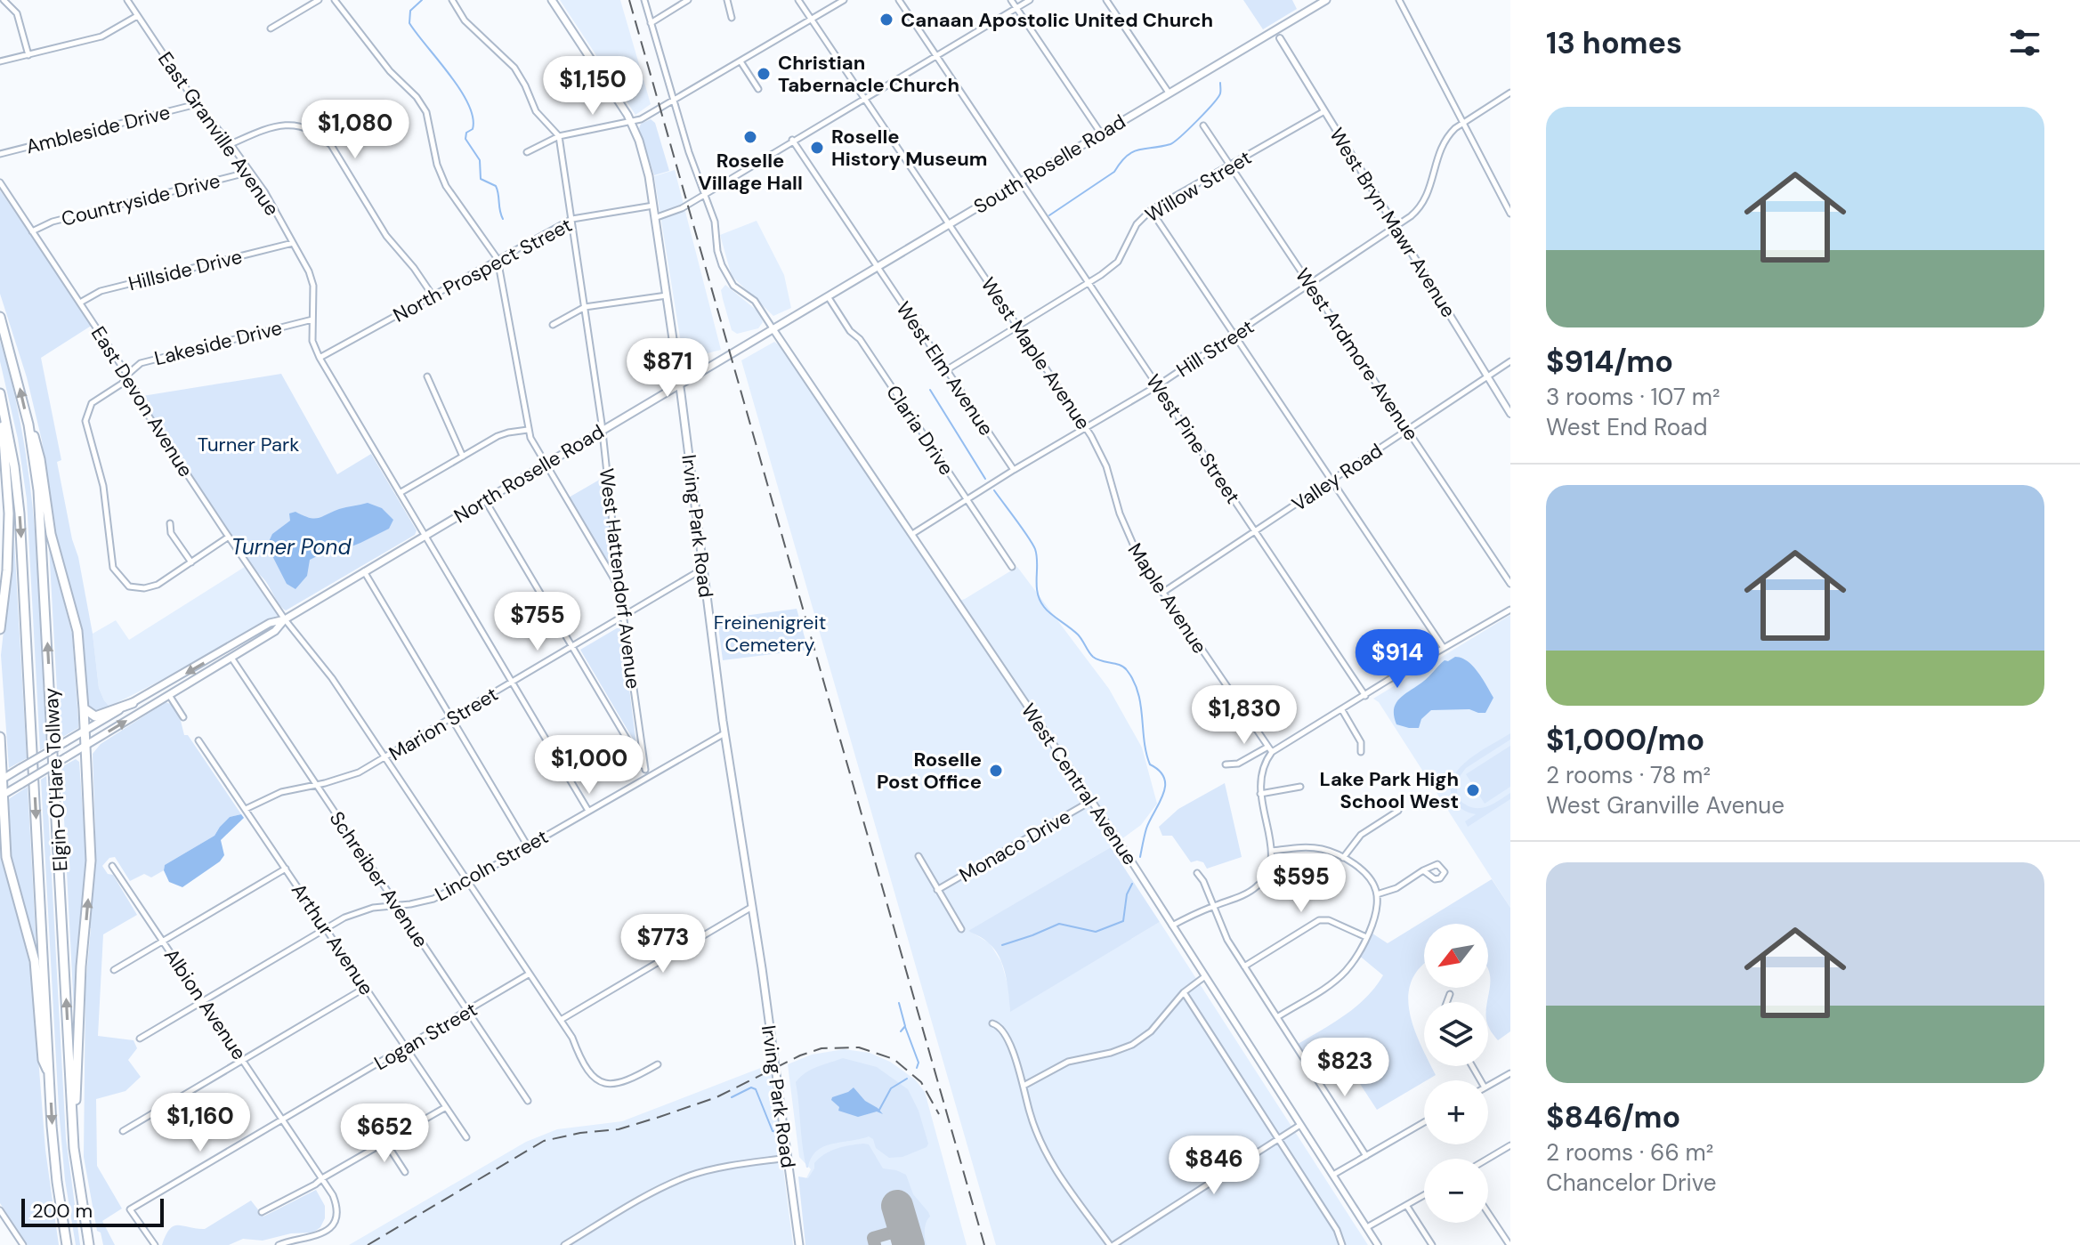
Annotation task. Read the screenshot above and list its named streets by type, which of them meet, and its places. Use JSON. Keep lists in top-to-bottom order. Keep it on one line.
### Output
{"streets":{"highway":["Elgin-O'Hare Tollway"],"main road":["South Roselle Road","North Roselle Road","Irving Park Road"],"street":["Ambleside Drive","East Granville Avenue","Willow Street","Countryside Drive","West Bryn Mawr Avenue","Hillside Drive","North Prospect Street","Lakeside Drive","Hill Street","West Maple Avenue","West Ardmore Avenue","West Elm Avenue","East Devon Avenue","Claria Drive","West Pine Street","Valley Road","West Hattendorf Avenue","Maple Avenue","Marion Street","West Central Avenue","Monaco Drive","Lincoln Street","Schreiber Avenue","Arthur Avenue","Albion Avenue","Logan Street"]},"crossings":[["Ambleside Drive","East Granville Avenue"],["East Granville Avenue","Countryside Drive"],["East Granville Avenue","Hillside Drive"],["East Granville Avenue","North Prospect Street"],["East Granville Avenue","Lakeside Drive"],["East Granville Avenue","North Roselle Road"],["East Granville Avenue","Marion Street"],["East Granville Avenue","Lincoln Street"],["South Roselle Road","West Bryn Mawr Avenue"],["South Roselle Road","West Maple Avenue"],["South Roselle Road","West Elm Avenue"],["South Roselle Road","Claria Drive"],["South Roselle Road","West Pine Street"],["South Roselle Road","North Roselle Road"],["South Roselle Road","West Central Avenue"],["Willow Street","West Bryn Mawr Avenue"],["Willow Street","West Maple Avenue"],["Willow Street","West Ardmore Avenue"],["Willow Street","West Elm Avenue"],["Willow Street","West Pine Street"],["Countryside Drive","East Devon Avenue"],["West Bryn Mawr Avenue","Hill Street"],["West Bryn Mawr Avenue","Valley Road"],["Hillside Drive","East Devon Avenue"],["North Prospect Street","Irving Park Road"],["North Prospect Street","West Hattendorf Avenue"],["Lakeside Drive","East Devon Avenue"],["Hill Street","West Maple Avenue"],["Hill Street","West Ardmore Avenue"],["Hill Street","West Elm Avenue"],["Hill Street","Claria Drive"],["Hill Street","West Pine Street"],["Hill Street","West Central Avenue"],["West Maple Avenue","Maple Avenue"],["West Ardmore Avenue","Valley Road"],["East Devon Avenue","North Roselle Road"],["East Devon Avenue","Marion Street"],["East Devon Avenue","Lincoln Street"],["East Devon Avenue","Logan Street"],["West Pine Street","Valley Road"],["North Roselle Road","Irving Park Road"],["North Roselle Road","West Hattendorf Avenue"],["North Roselle Road","West Central Avenue"],["North Roselle Road","Schreiber Avenue"],["Valley Road","Maple Avenue"],["Irving Park Road","Marion Street"],["Irving Park Road","Lincoln Street"],["West Hattendorf Avenue","Marion Street"],["Marion Street","Schreiber Avenue"],["Marion Street","Arthur Avenue"],["West Central Avenue","Monaco Drive"],["Lincoln Street","Schreiber Avenue"],["Lincoln Street","Arthur Avenue"],["Lincoln Street","Albion Avenue"],["Schreiber Avenue","Logan Street"],["Arthur Avenue","Logan Street"],["Albion Avenue","Logan Street"]],"water":["Turner Pond"],"parks":["Turner Park","Freinenigreit Cemetery"],"places":["Canaan Apostolic United Church","Christian Tabernacle Church","Roselle Village Hall","Roselle History Museum","Roselle Post Office","Lake Park High School West"],"scale_bar":"200 m","north":"bottom left","page":{"heading":"13 homes","price":["$1,150","$1,080","$871","$755","$914","$1,830","$1,000","$595","$773","$823","$1,160","$652","$846"],"list":[{"name":"$914/mo","note":"3 rooms · 107 m² · West End Road"},{"name":"$1,000/mo","note":"2 rooms · 78 m² · West Granville Avenue"},{"name":"$846/mo","note":"2 rooms · 66 m² · Chancelor Drive"}],"map_buttons":["+","−"],"scale":"200 m"}}
